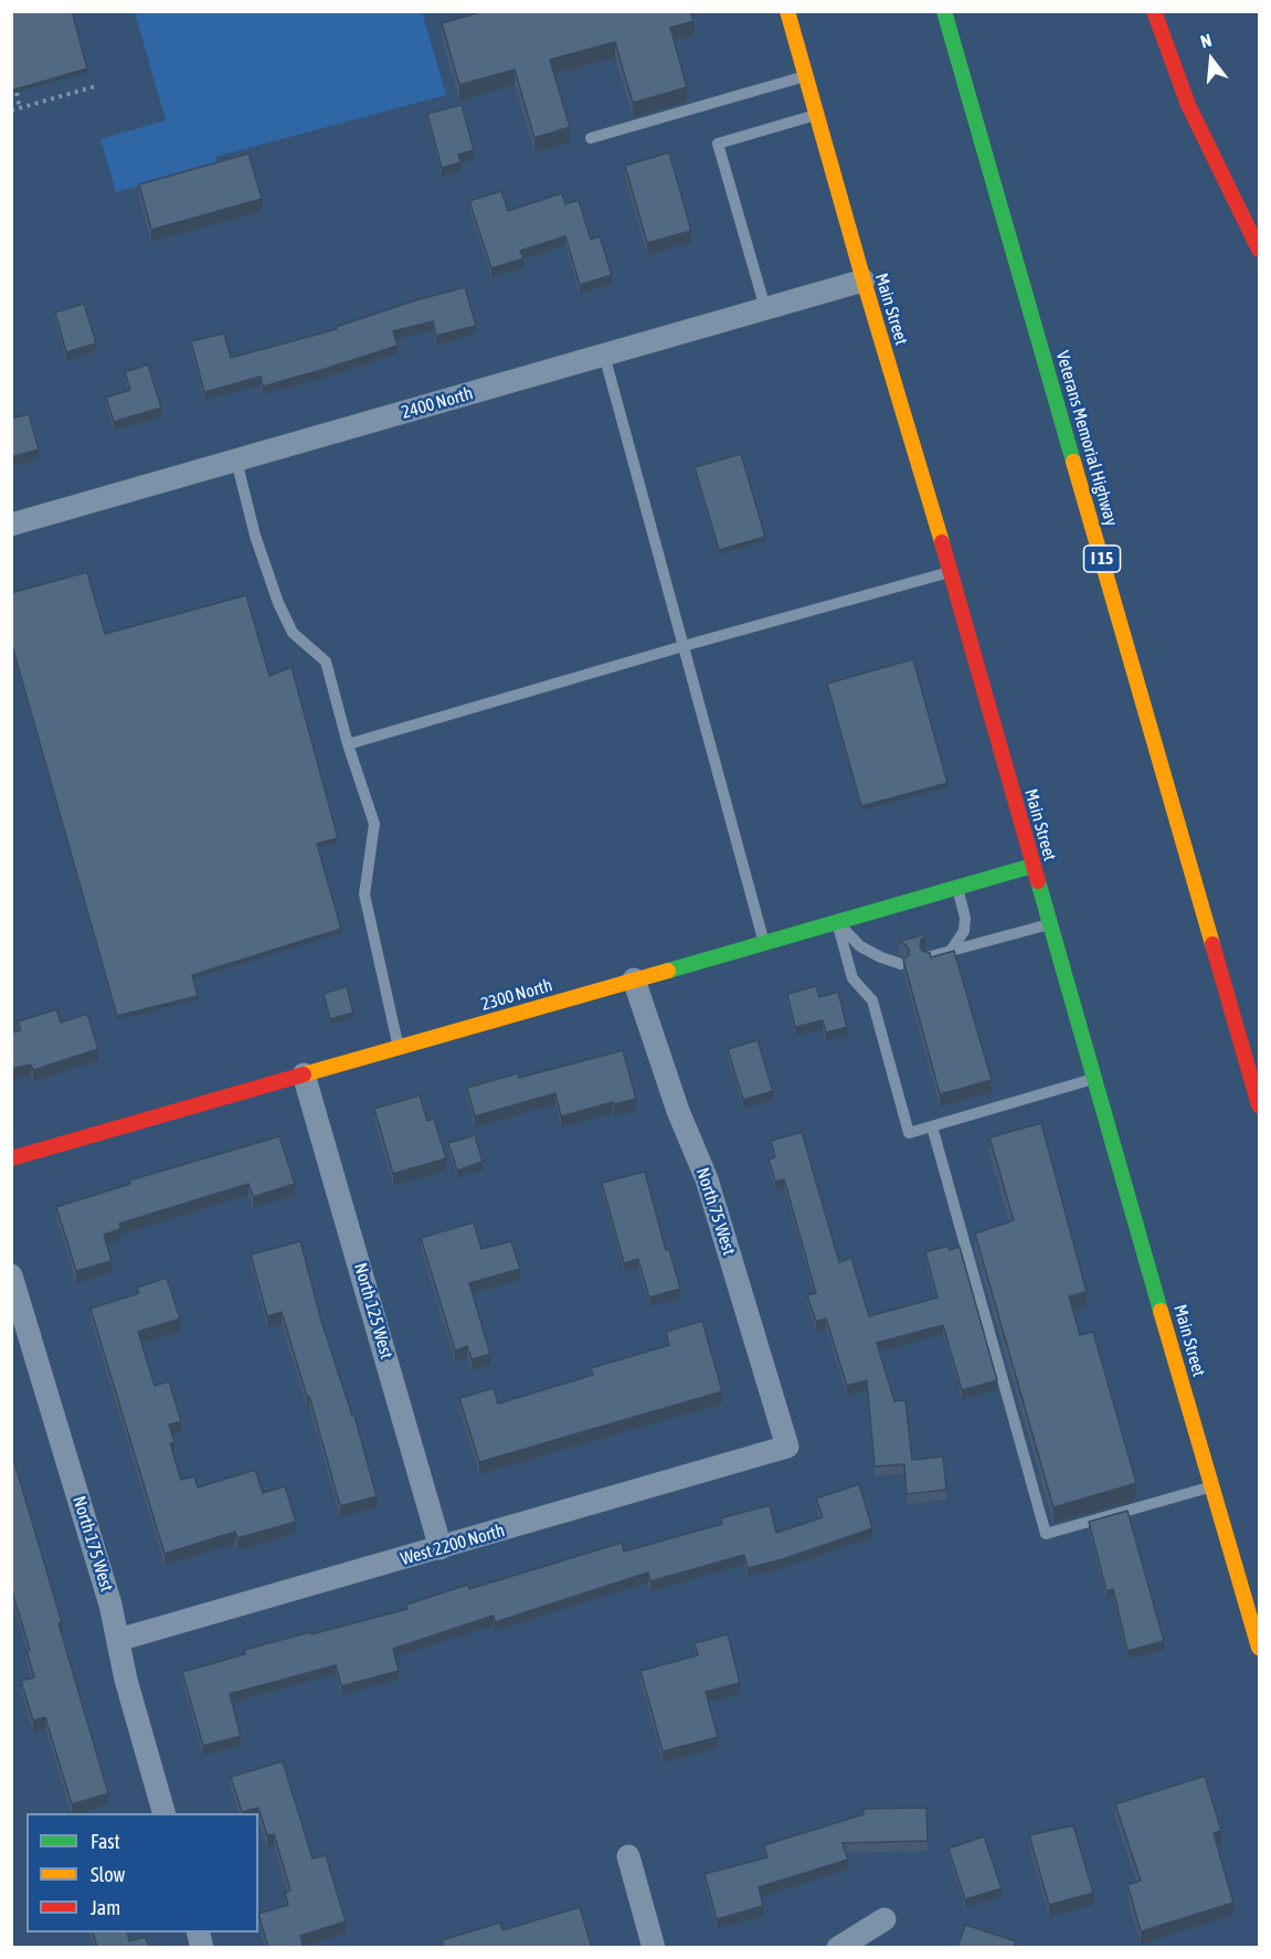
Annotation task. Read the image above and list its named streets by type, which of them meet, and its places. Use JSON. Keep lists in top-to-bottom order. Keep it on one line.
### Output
{"streets":{"main road":["Main Street","Veterans Memorial Highway","I 15","2300 North"],"street":["2400 North","North 75 West","North 125 West","North 175 West","West 2200 North"]},"crossings":[["Main Street","2400 North"],["Main Street","2300 North"],["2300 North","North 75 West"],["2300 North","North 125 West"],["North 75 West","West 2200 North"],["North 125 West","West 2200 North"],["North 175 West","West 2200 North"]],"legend":["Fast","Slow","Jam"],"north":"top"}
